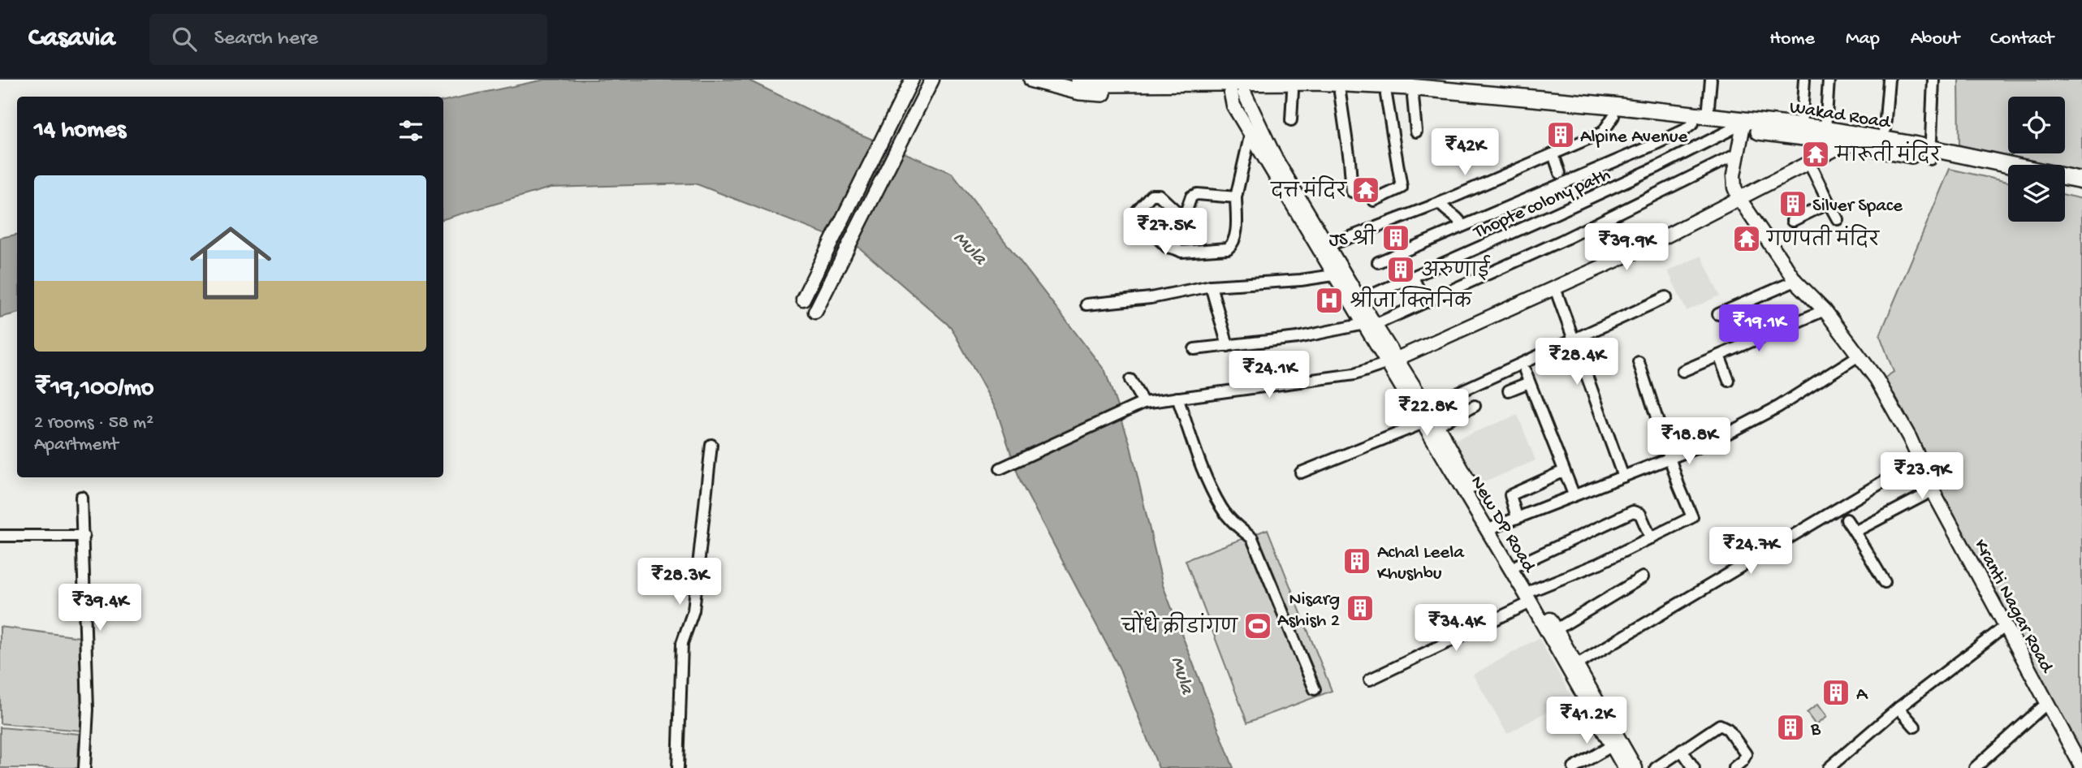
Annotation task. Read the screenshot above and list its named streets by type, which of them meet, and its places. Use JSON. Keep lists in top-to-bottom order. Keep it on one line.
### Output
{"streets":{"main road":["Wakad Road","New DP Road","Kranti Nagar Road"],"street":["Thopte colony path"]},"crossings":[["Wakad Road","Thopte colony path"],["Wakad Road","New DP Road"],["Thopte colony path","New DP Road"]],"water":["Mula"],"places":{"building":["Alpine Avenue","Silver Space","JS श्री","अरुणाई","Achal Leela Khushbu","Nisarg Ashish 2","A","B"],"temple":["मारूती मंदिर","दत्त मंदिर","गणपती मंदिर"],"hospital":["श्रीजा क्लिनिक"],"sports":["चोंधे क्रीडांगण"]},"page":{"header":"Casavia","search":"Search here","nav":["Home","Map","About","Contact"],"heading":"14 homes","price":["₹42K","₹27.5K","₹39.9K","₹19.1K","₹28.4K","₹24.1K","₹22.8K","₹18.8K","₹23.9K","₹24.7K","₹28.3K","₹39.4K","₹34.4K","₹41.2K"],"list":[{"name":"₹19,100/mo","note":"2 rooms · 58 m² · Apartment"}]}}
